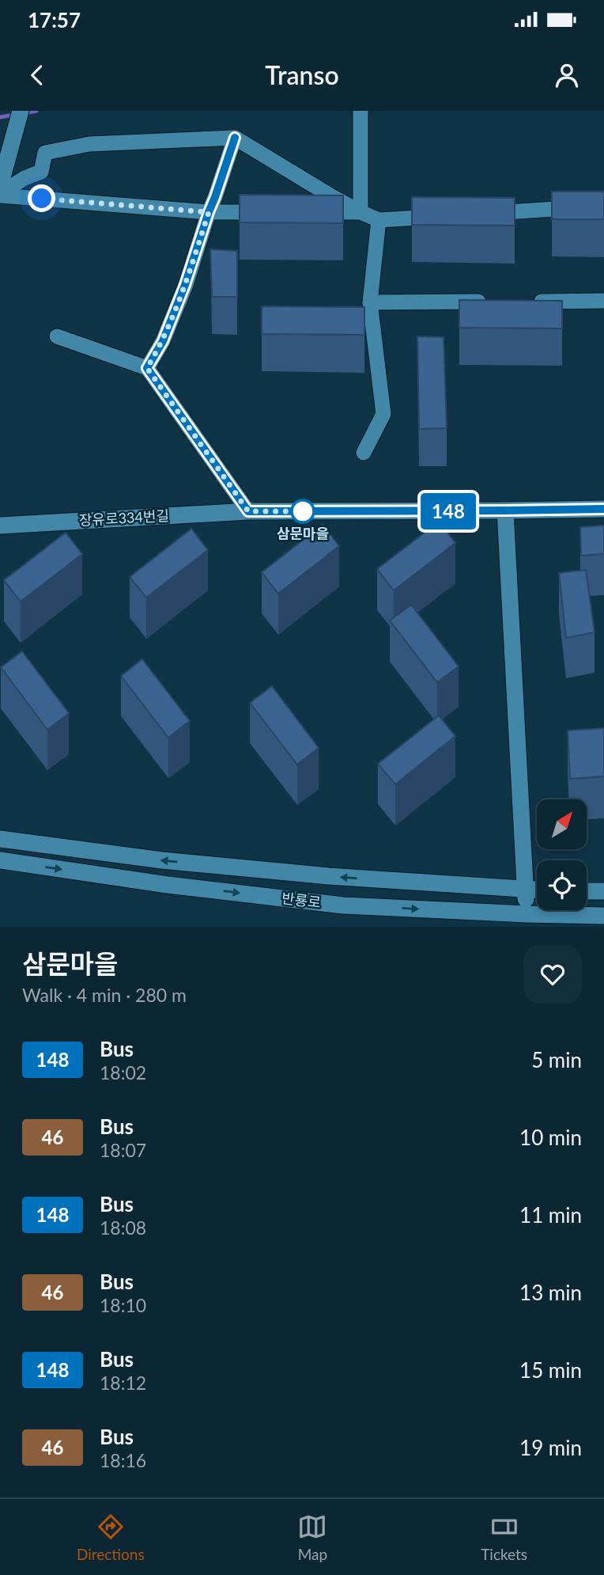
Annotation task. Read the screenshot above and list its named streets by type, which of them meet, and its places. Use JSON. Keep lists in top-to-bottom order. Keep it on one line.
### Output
{"streets":{"street":["장유로334번길","반룡로"]},"places":["삼문마을"],"lines":["bus line 148"],"north":"top right","page":{"status":"17:57","header":"Transo","on_map":"148","heading":["삼문마을","Walk · 4 min · 280 m"],"list":[{"mark":"148","name":"Bus","note":"18:02","value":"5 min"},{"mark":"46","name":"Bus","note":"18:07","value":"10 min"},{"mark":"148","name":"Bus","note":"18:08","value":"11 min"},{"mark":"46","name":"Bus","note":"18:10","value":"13 min"},{"mark":"148","name":"Bus","note":"18:12","value":"15 min"},{"mark":"46","name":"Bus","note":"18:16","value":"19 min"}],"tabs":["Directions","Map","Tickets"]}}
